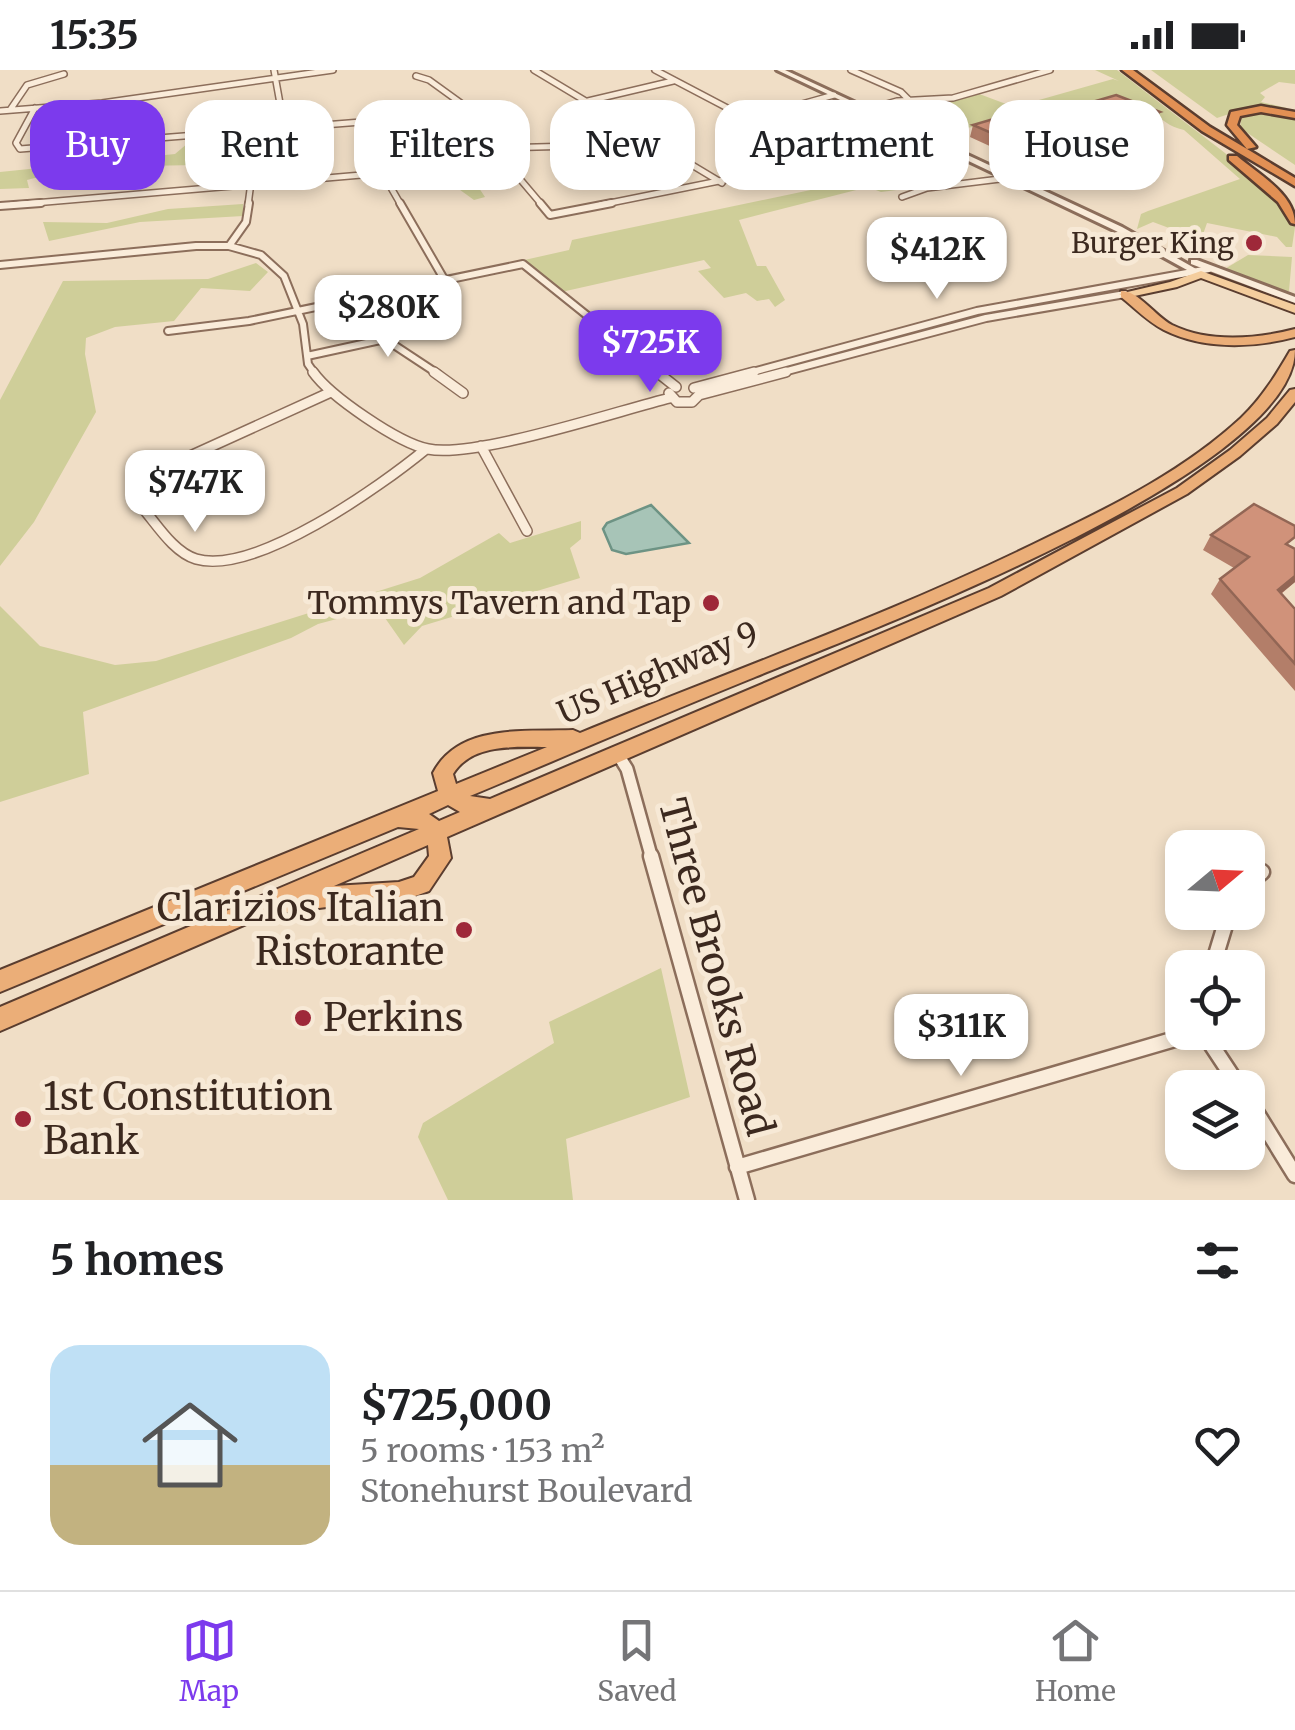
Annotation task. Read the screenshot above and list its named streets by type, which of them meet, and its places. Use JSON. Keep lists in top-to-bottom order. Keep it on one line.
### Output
{"streets":{"highway":["US Highway 9"],"street":["Three Brooks Road"]},"crossings":[["US Highway 9","Three Brooks Road"]],"places":["Burger King","Tommys Tavern and Tap","Clarizios Italian Ristorante","Perkins","1st Constitution Bank"],"north":"right","page":{"status":"15:35","chip":["Buy","Rent","Filters","New","Apartment","House"],"price":["$412K","$280K","$725K","$747K","$311K"],"heading":"5 homes","list":[{"name":"$725,000","note":"5 rooms · 153 m² · Stonehurst Boulevard"}],"tabs":["Map","Saved","Home"]}}
